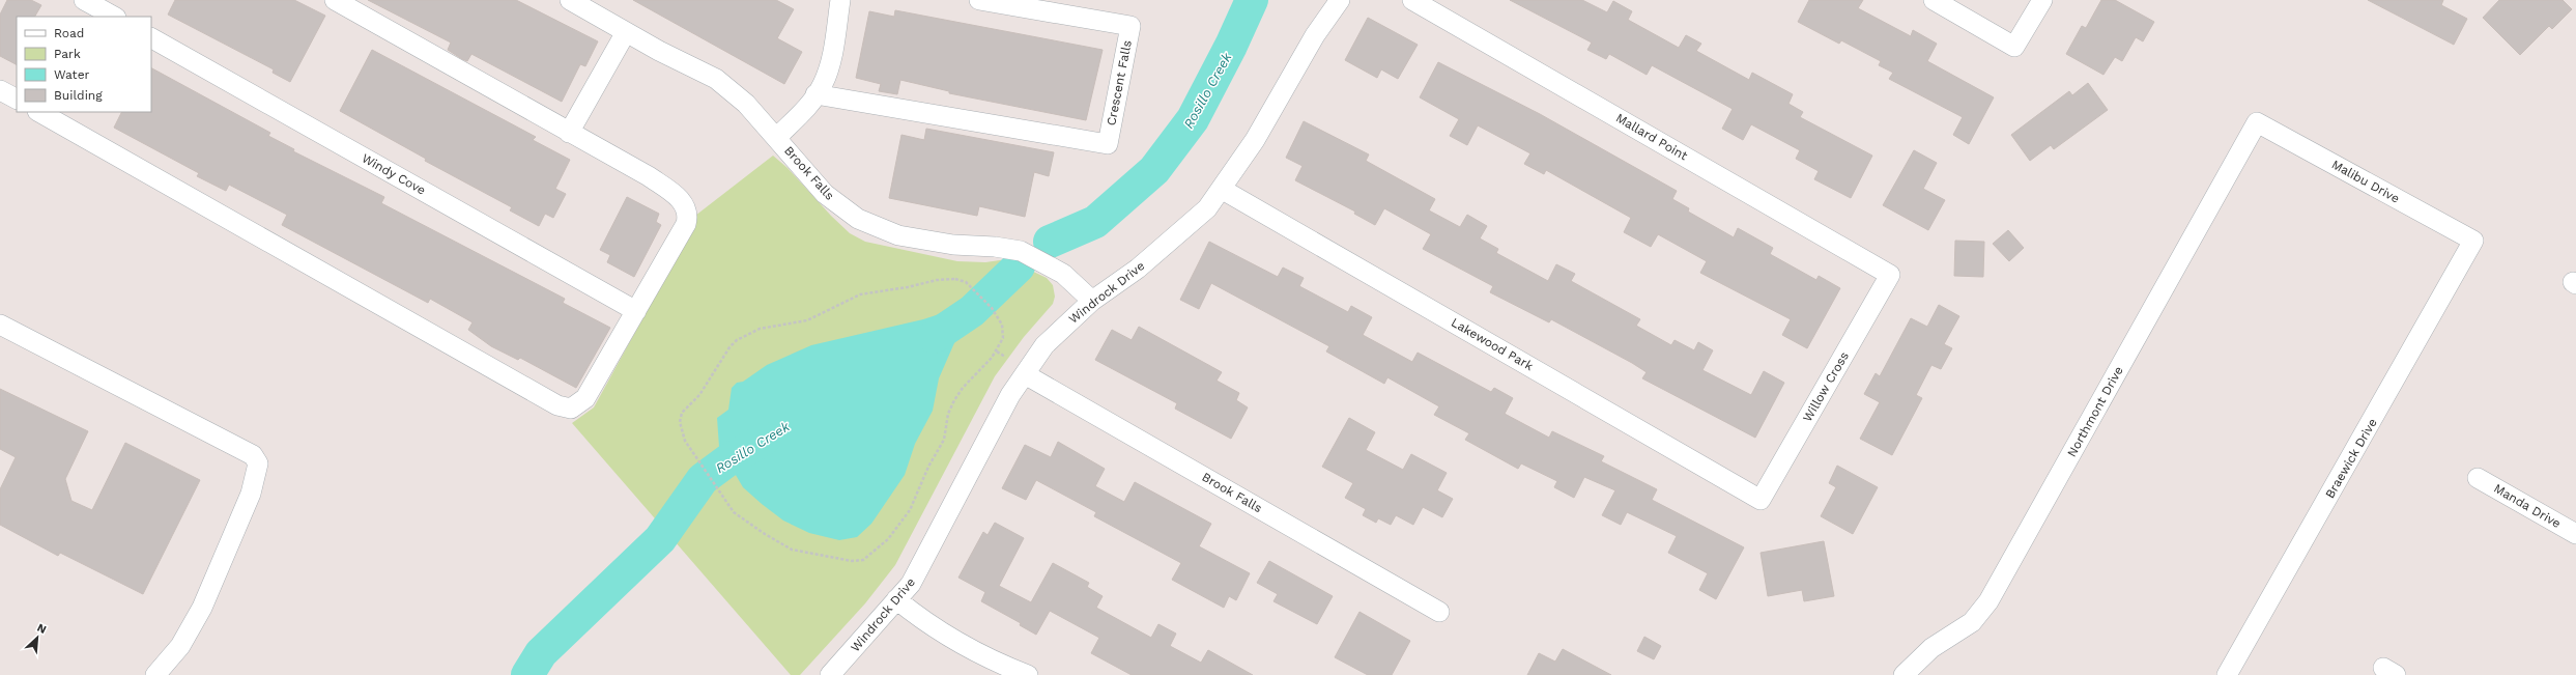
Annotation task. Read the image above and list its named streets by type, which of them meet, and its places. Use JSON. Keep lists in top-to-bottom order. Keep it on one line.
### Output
{"streets":{"street":["Crescent Falls","Mallard Point","Brook Falls","Windy Cove","Malibu Drive","Windrock Drive","Lakewood Park","Willow Cross","Northmont Drive","Braewick Drive","Manda Drive"]},"crossings":[["Mallard Point","Willow Cross"],["Brook Falls","Windrock Drive"],["Malibu Drive","Northmont Drive"],["Malibu Drive","Braewick Drive"],["Windrock Drive","Lakewood Park"],["Lakewood Park","Willow Cross"]],"water":["Rosillo Creek"],"legend":["Road","Park","Water","Building"],"north":"top right"}
